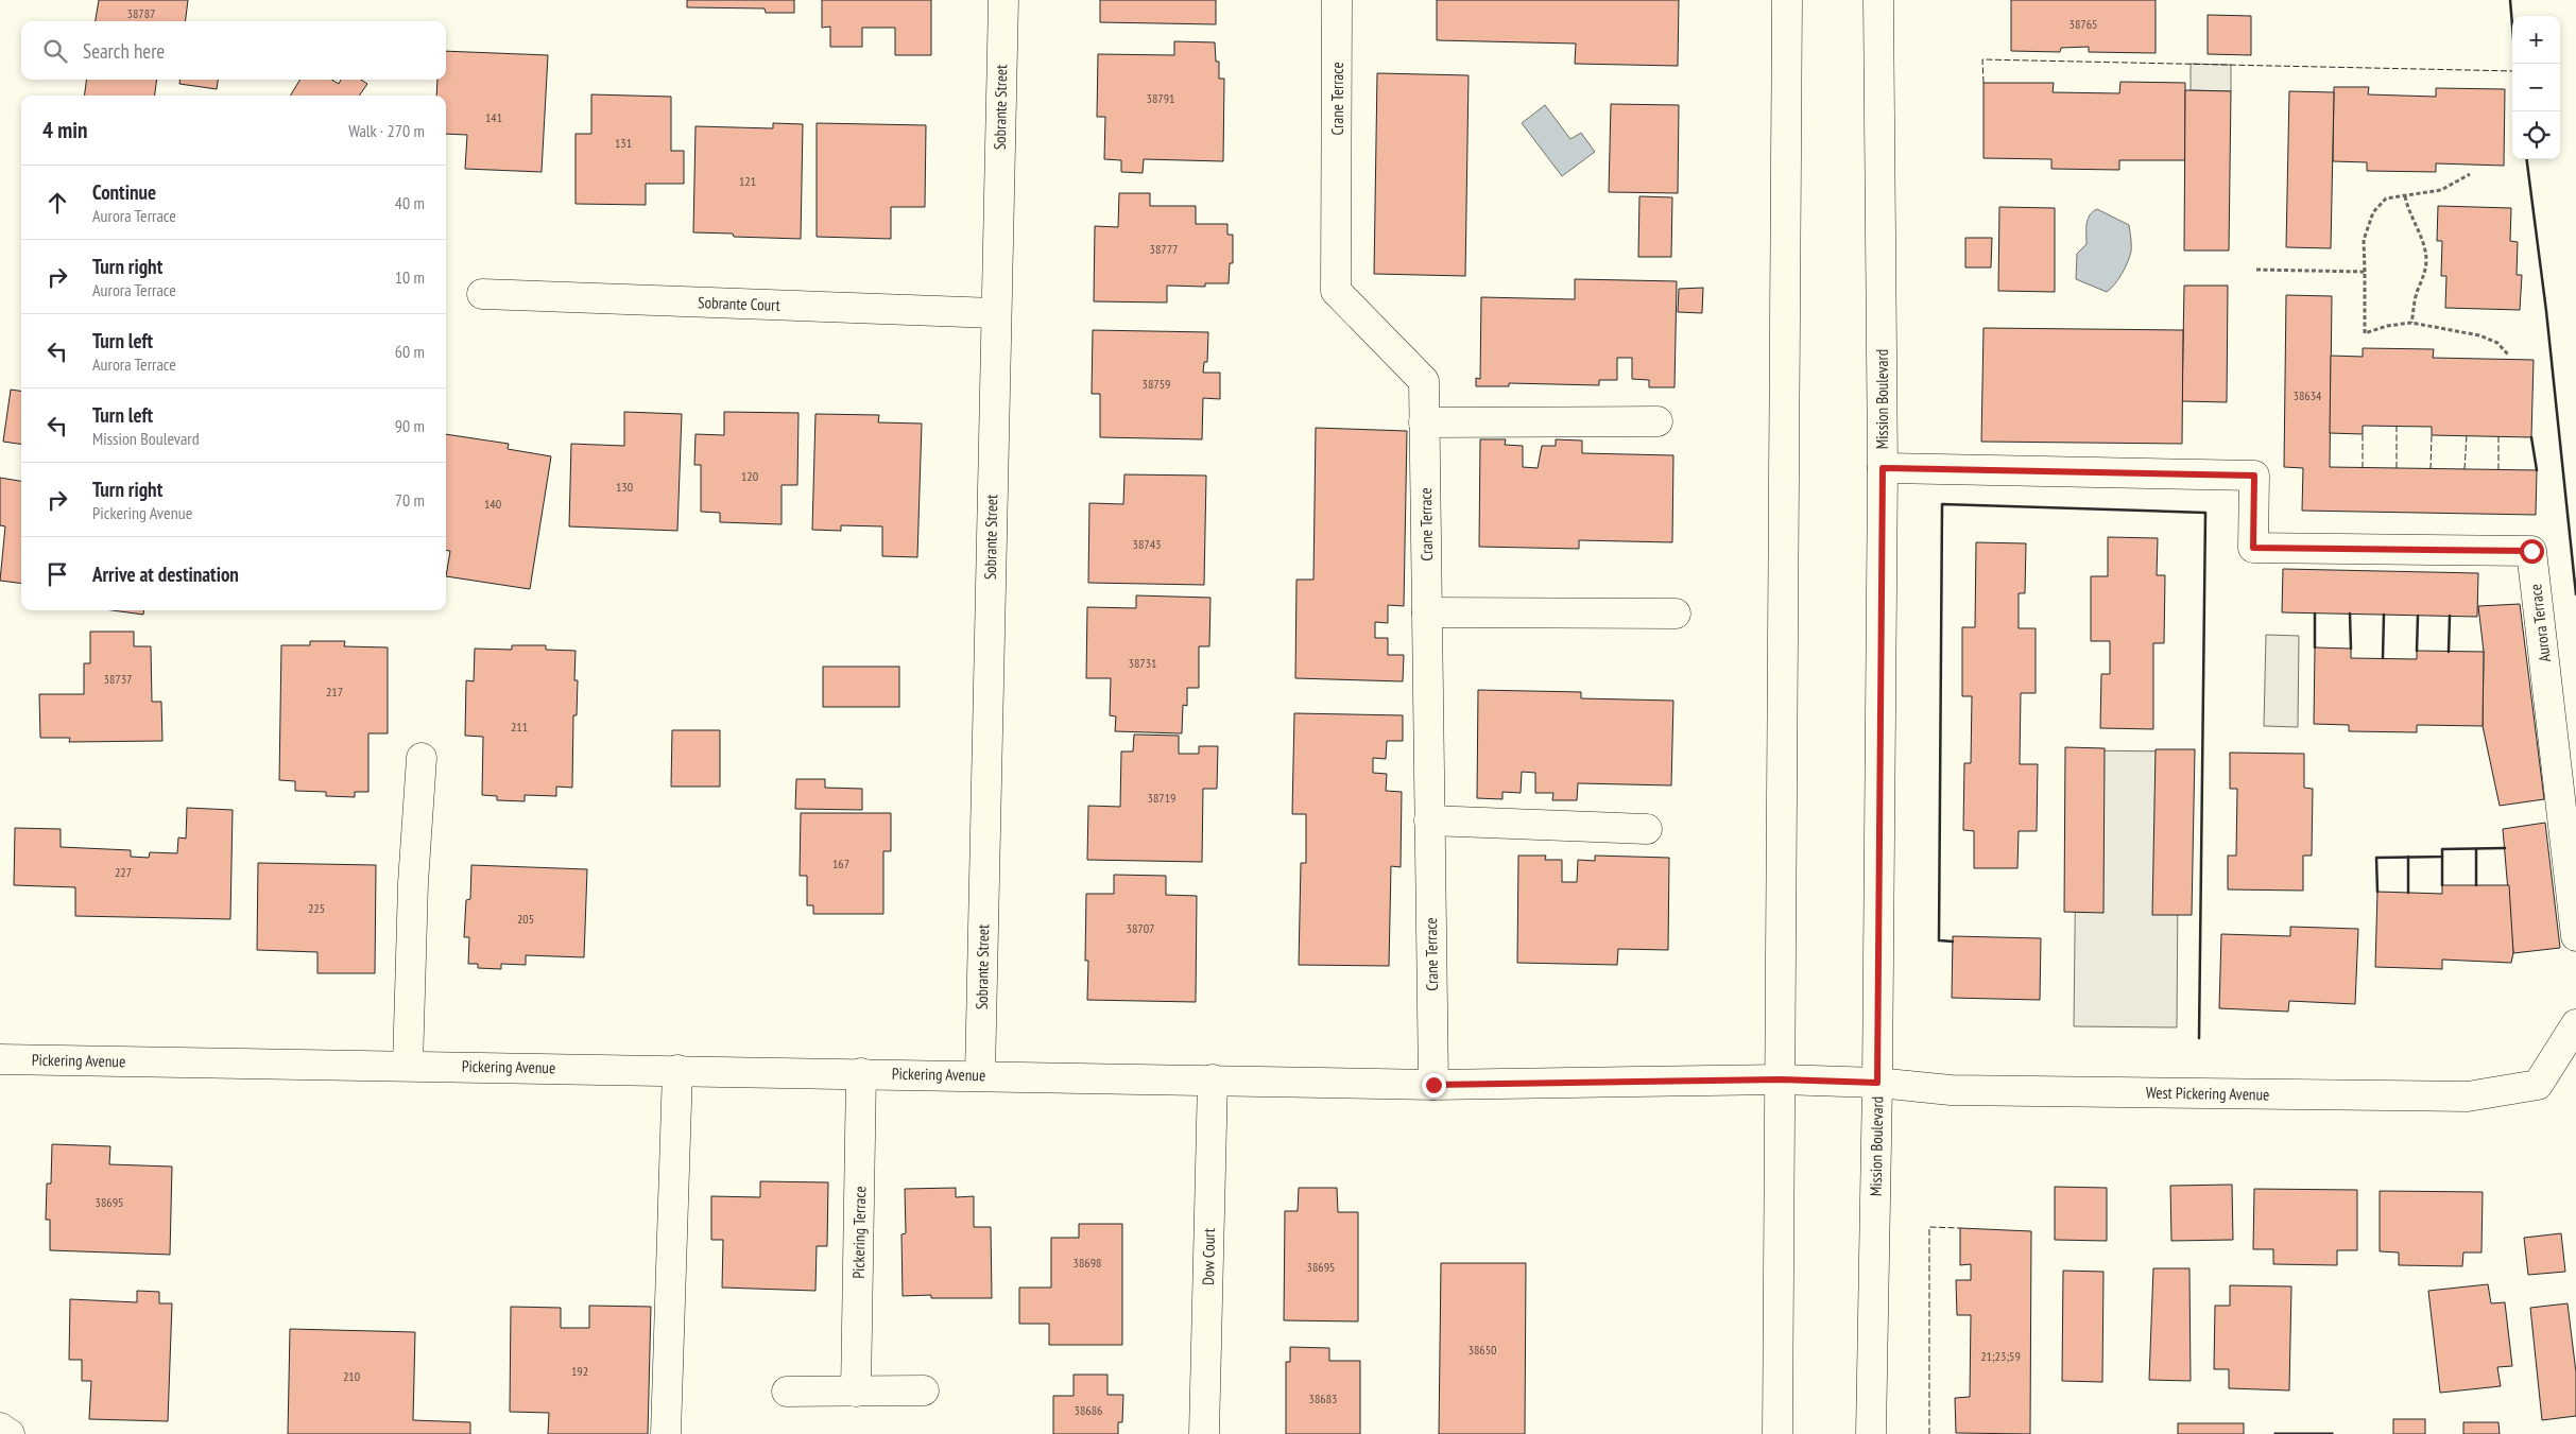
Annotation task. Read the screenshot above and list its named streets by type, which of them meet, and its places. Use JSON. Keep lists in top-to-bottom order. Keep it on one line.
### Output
{"streets":{"street":["Crane Terrace","Sobrante Street","Sobrante Court","Mission Boulevard","Aurora Terrace","Pickering Avenue","West Pickering Avenue","Pickering Terrace","Dow Court"]},"crossings":[["Crane Terrace","Pickering Avenue"],["Sobrante Street","Sobrante Court"],["Sobrante Street","Pickering Avenue"],["Mission Boulevard","Aurora Terrace"],["Mission Boulevard","Pickering Avenue"],["Mission Boulevard","West Pickering Avenue"],["Pickering Avenue","West Pickering Avenue"],["Pickering Avenue","Pickering Terrace"],["Pickering Avenue","Dow Court"]],"house_numbers":["38787","38765","38791","141","131","121","38777","38759","38634","120","130","140","38743","38731","38737","217","211","38719","167","227","225","205","38707","38695","38698","38695","38650","21;23;59","192","210","38683","38686"],"page":{"map_buttons":["+","−"],"search":"Search here","heading":["4 min","Walk · 270 m"],"list":[["Continue","Aurora Terrace","40 m"],["Turn right","Aurora Terrace","10 m"],["Turn left","Aurora Terrace","60 m"],["Turn left","Mission Boulevard","90 m"],["Turn right","Pickering Avenue","70 m"],"Arrive at destination"]}}
